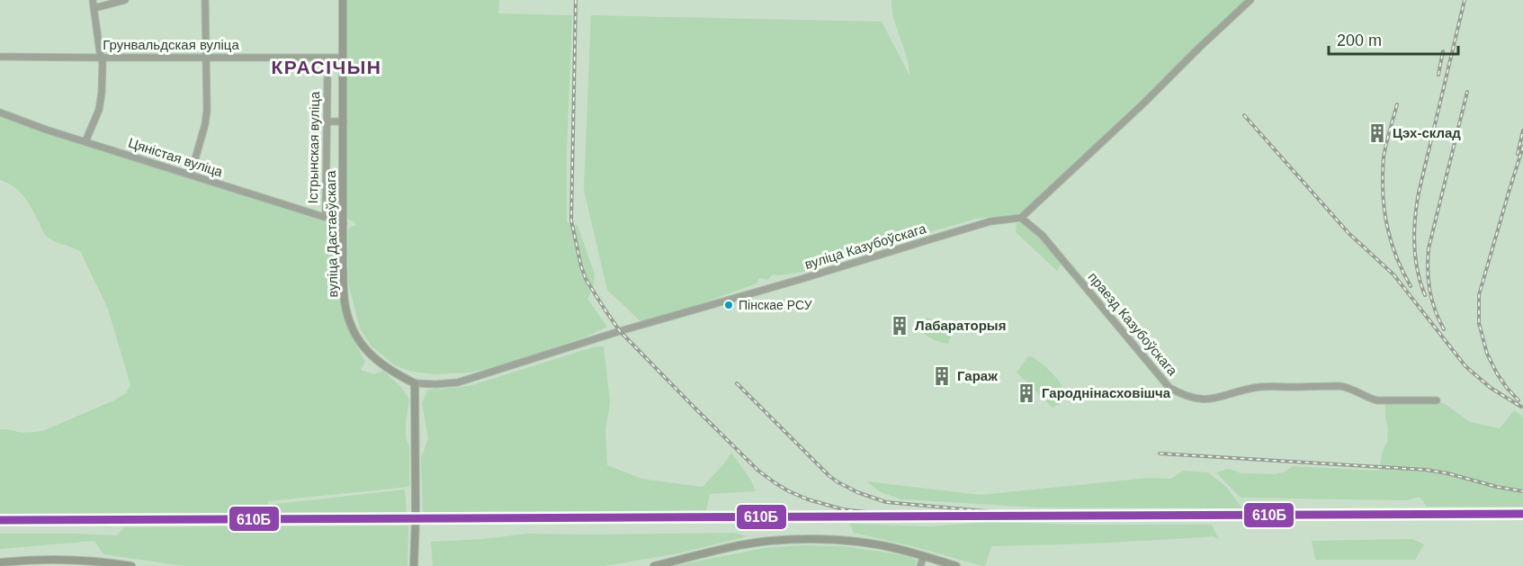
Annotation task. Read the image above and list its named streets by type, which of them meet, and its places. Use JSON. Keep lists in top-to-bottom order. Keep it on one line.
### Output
{"streets":{"main road":["вуліца Дастаеўскага"],"street":["Грунвальдская вуліца","Істрынская вуліца","Цяністая вуліца","вуліца Казубоўскага","праезд Казубоўскага"]},"crossings":[["Грунвальдская вуліца","вуліца Дастаеўскага"],["Істрынская вуліца","Цяністая вуліца"],["Цяністая вуліца","вуліца Дастаеўскага"],["вуліца Дастаеўскага","вуліца Казубоўскага"],["вуліца Казубоўскага","праезд Казубоўскага"]],"districts":["КРАСІЧЫН"],"places":{"building":["Цэх-склад","Лабараторыя","Гараж","Гароднінасховішча"],"other":["Пінскае РСУ"]},"lines":["transit line 610Б"],"scale_bar":"200 m"}
